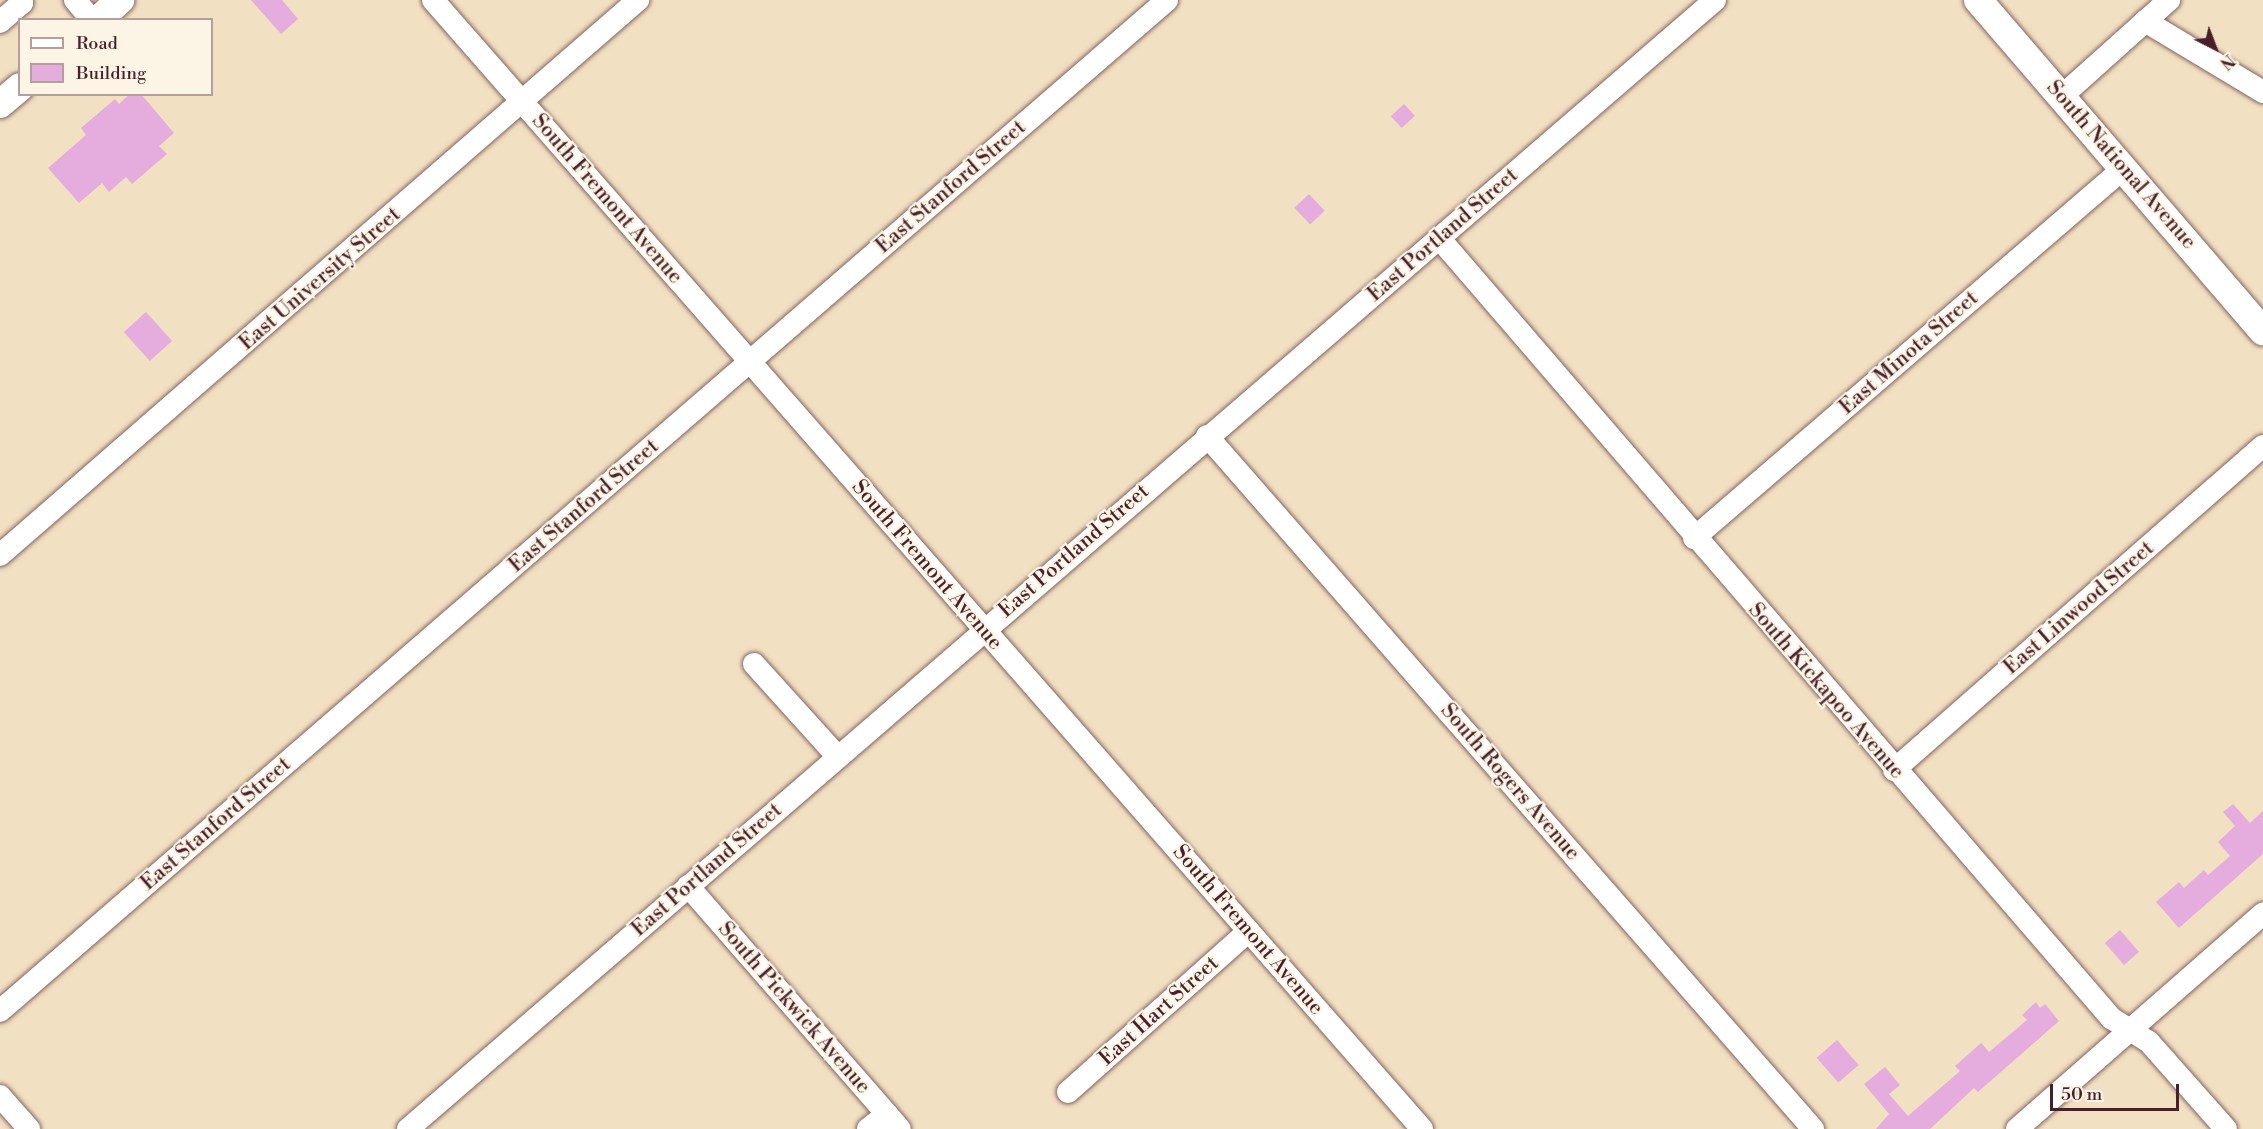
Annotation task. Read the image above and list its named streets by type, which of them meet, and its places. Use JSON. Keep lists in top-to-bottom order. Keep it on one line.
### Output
{"streets":{"main road":["South National Avenue"],"street":["East Stanford Street","South Fremont Avenue","East Portland Street","East University Street","East Minota Street","East Linwood Street","South Kickapoo Avenue","South Rogers Avenue","South Pickwick Avenue","East Hart Street"]},"crossings":[["South National Avenue","East Minota Street"],["East Stanford Street","South Fremont Avenue"],["South Fremont Avenue","East Portland Street"],["South Fremont Avenue","East University Street"],["South Fremont Avenue","East Hart Street"],["East Portland Street","South Kickapoo Avenue"],["East Portland Street","South Rogers Avenue"],["East Portland Street","South Pickwick Avenue"],["East Minota Street","South Kickapoo Avenue"],["East Linwood Street","South Kickapoo Avenue"]],"legend":["Road","Building"],"scale_bar":"50 m","north":"bottom right"}
